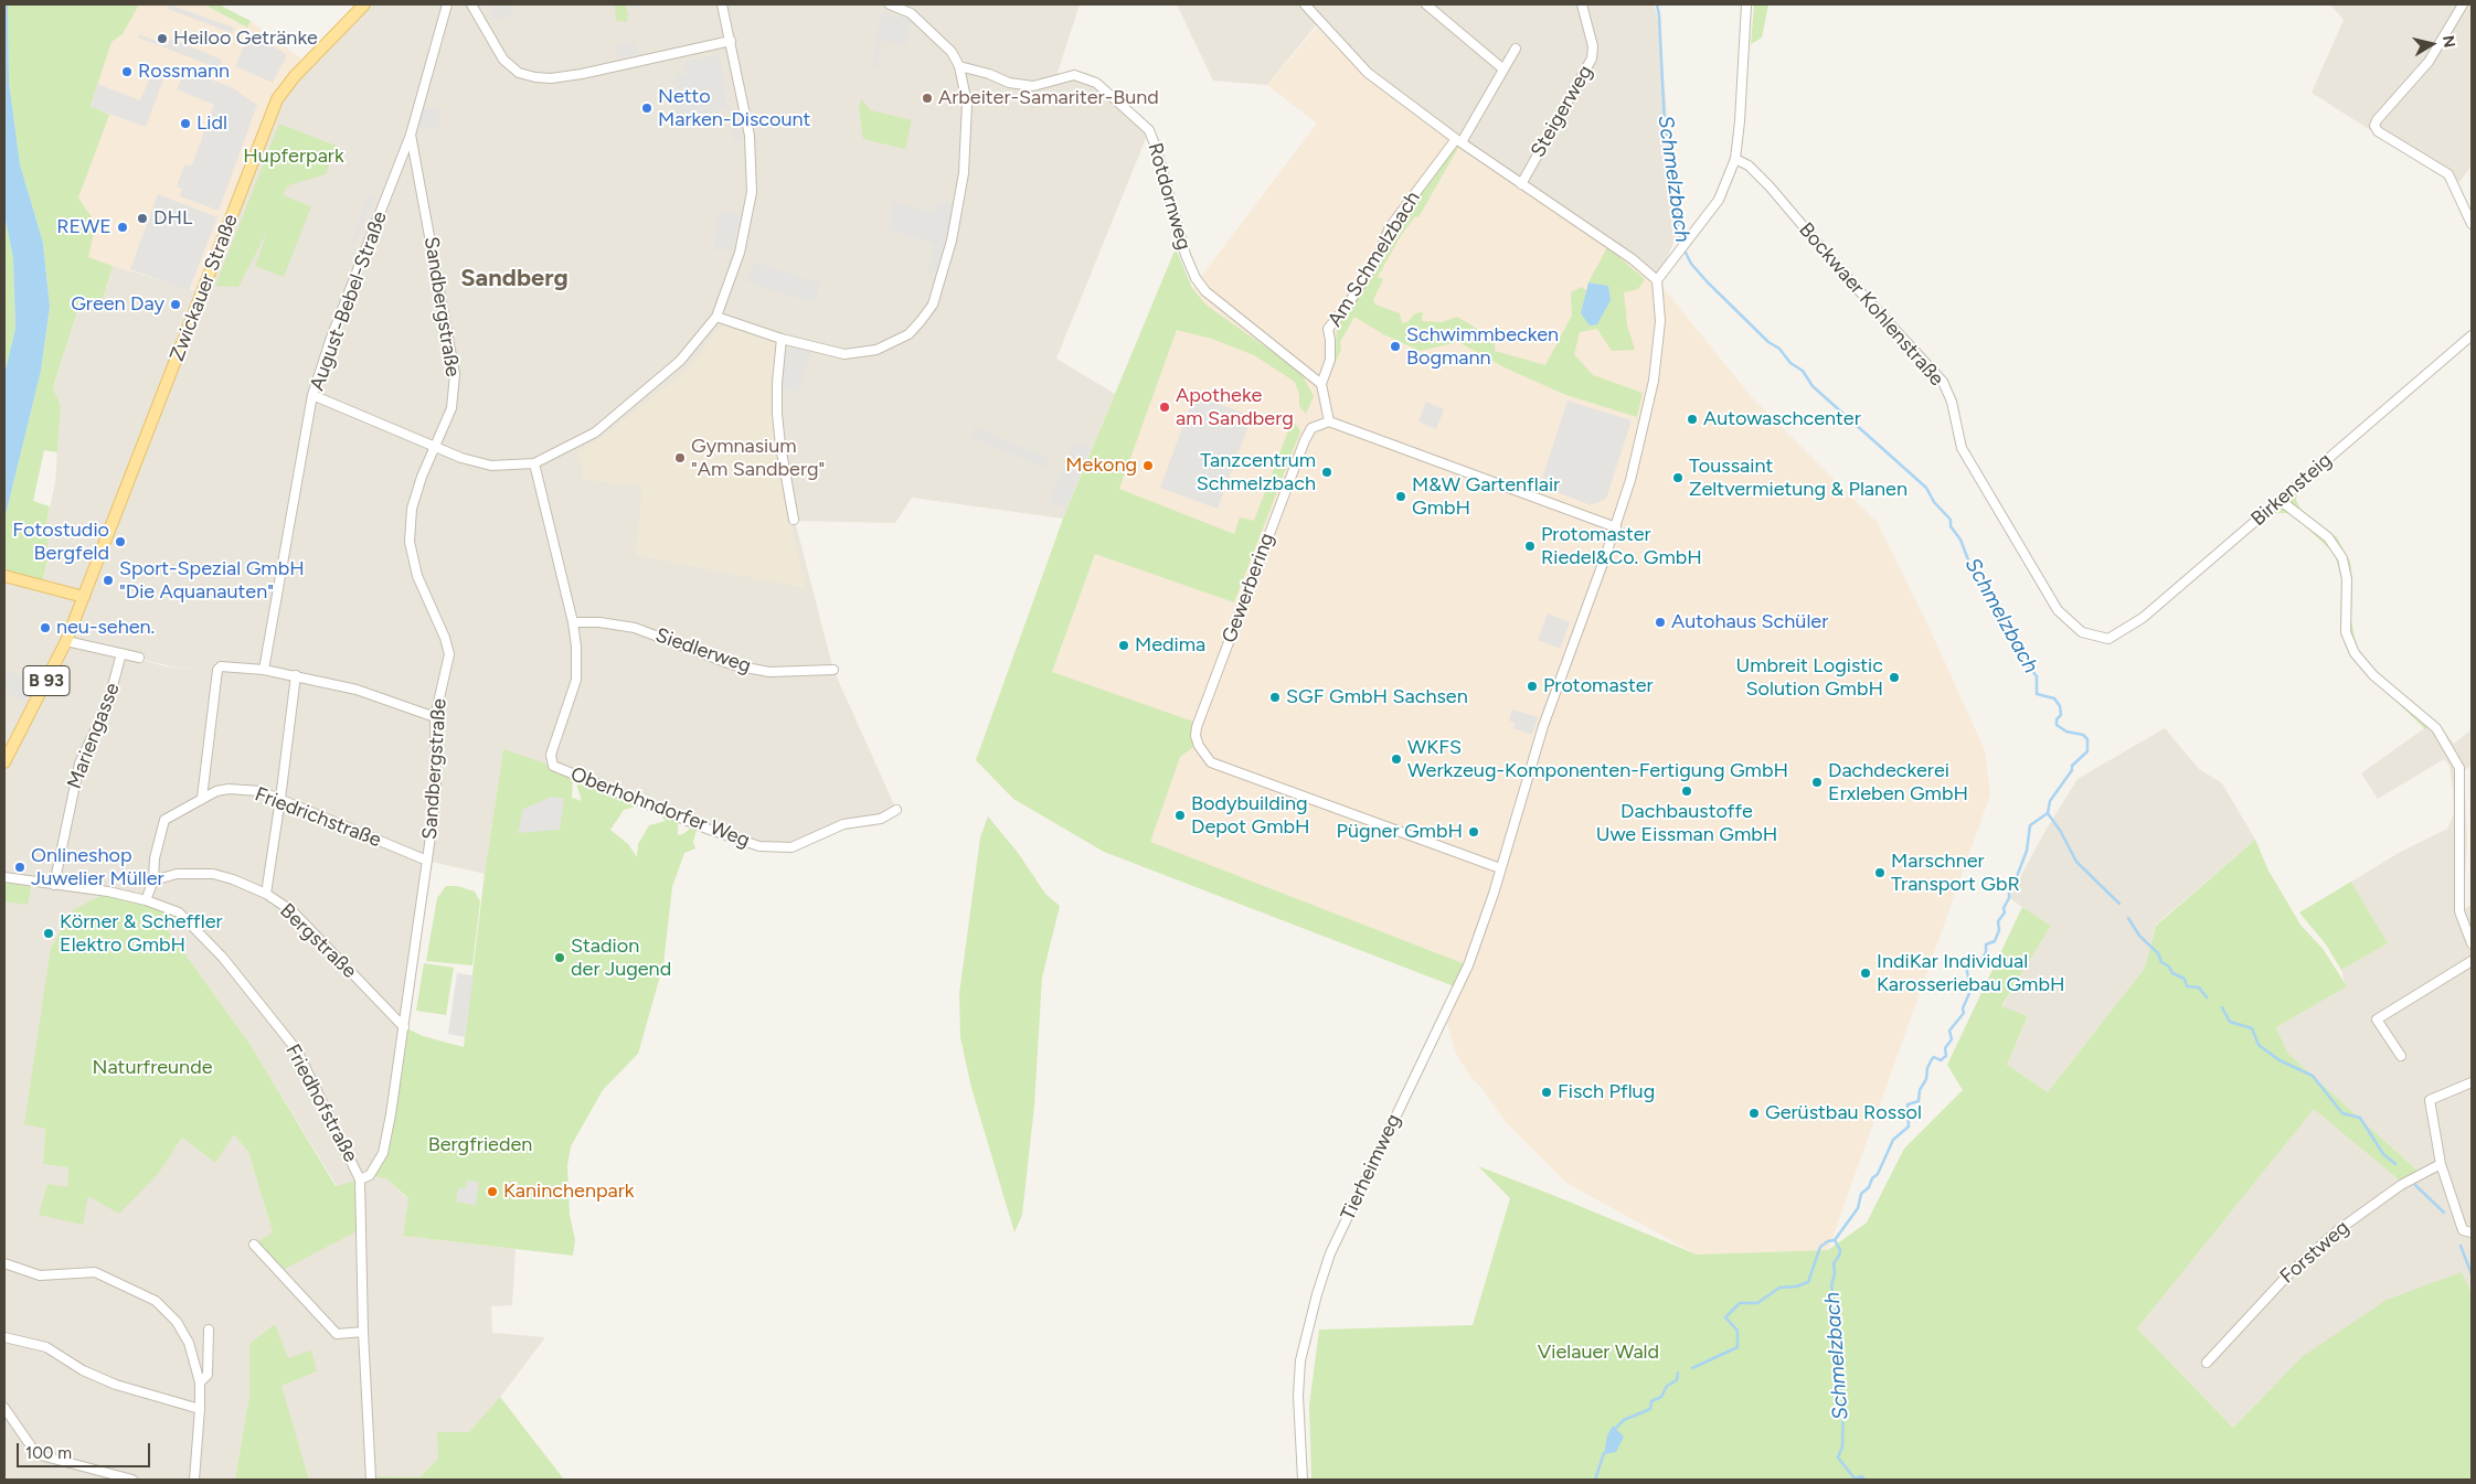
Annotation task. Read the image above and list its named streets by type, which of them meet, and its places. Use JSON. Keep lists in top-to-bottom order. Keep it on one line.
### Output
{"streets":{"main road":["Zwickauer Straße","B 93"],"street":["Steigerweg","Rotdornweg","Am Schmelzbach","August-Bebel-Straße","Bockwaer Kohlenstraße","Sandbergstraße","Birkensteig","Gewerbering","Siedlerweg","Mariengasse","Oberhohndorfer Weg","Friedrichstraße","Bergstraße","Friedhofstraße","Tierheimweg","Forstweg"]},"crossings":[["Rotdornweg","Am Schmelzbach"],["Zwickauer Straße","B 93"],["August-Bebel-Straße","Sandbergstraße"],["Bockwaer Kohlenstraße","Birkensteig"],["Sandbergstraße","Friedrichstraße"],["Sandbergstraße","Bergstraße"],["Sandbergstraße","Friedhofstraße"],["Gewerbering","Tierheimweg"],["Siedlerweg","Oberhohndorfer Weg"],["Mariengasse","Friedhofstraße"],["Friedrichstraße","Bergstraße"],["Friedrichstraße","Friedhofstraße"]],"districts":["Sandberg"],"water":["Schmelzbach"],"parks":["Hupferpark","Naturfreunde","Bergfrieden","Vielauer Wald"],"places":["Heiloo Getränke","Rossmann","Arbeiter-Samariter-Bund","Netto Marken-Discount","Lidl","DHL","REWE","Green Day","Schwimmbecken Bogmann","Apotheke am Sandberg","Autowaschcenter","Gymnasium \"Am Sandberg\"","Mekong","Tanzcentrum Schmelzbach","Toussaint Zeltvermietung & Planen","M&W Gartenflair GmbH","Fotostudio Bergfeld","Protomaster Riedel&Co. GmbH","Sport-Spezial GmbH \"Die Aquanauten\"","Autohaus Schüler","neu-sehen.","Medima","Umbreit Logistic Solution GmbH","Protomaster","SGF GmbH Sachsen","WKFS Werkzeug-Komponenten-Fertigung GmbH","Dachdeckerei Erxleben GmbH","Dachbaustoffe Uwe Eissman GmbH","Bodybuilding Depot GmbH","Pügner GmbH","Onlineshop Juwelier Müller","Marschner Transport GbR","Körner & Scheffler Elektro GmbH","Stadion der Jugend","IndiKar Individual Karosseriebau GmbH","Fisch Pflug","Gerüstbau Rossol","Kaninchenpark"],"scale_bar":"100 m","north":"right"}
